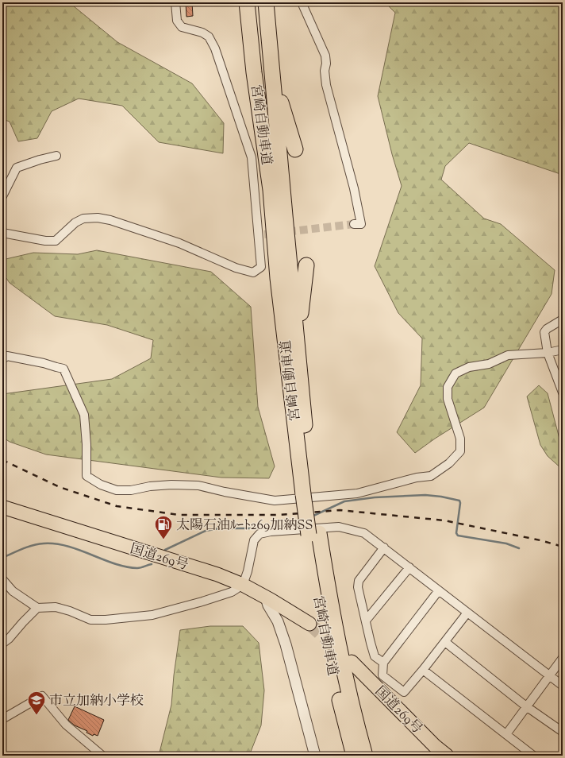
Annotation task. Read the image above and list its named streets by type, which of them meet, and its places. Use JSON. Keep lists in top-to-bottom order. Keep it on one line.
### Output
{"streets":{"highway":["宮崎自動車道","国道269号"]},"places":{"fuel station":["太陽石油ﾙｰﾄ269加納SS"],"school or university":["市立加納小学校"]}}
